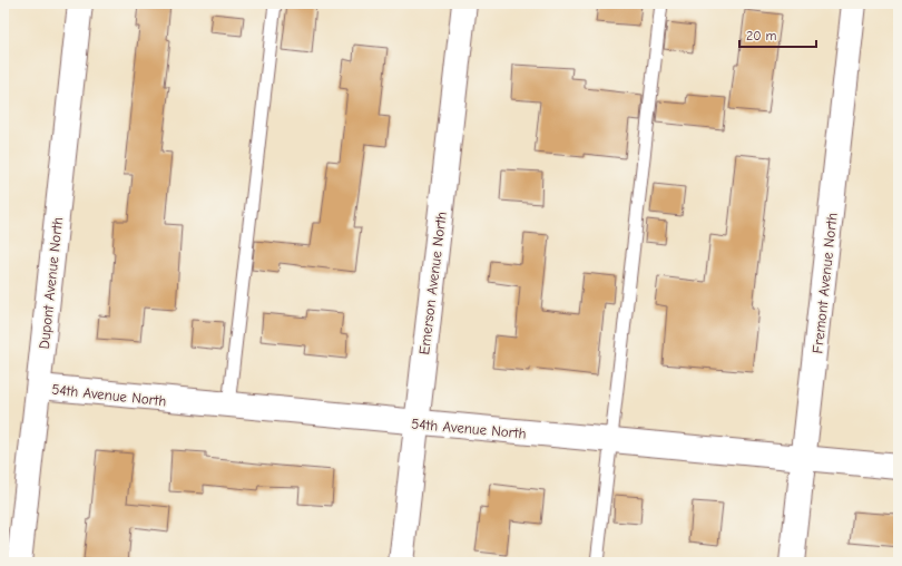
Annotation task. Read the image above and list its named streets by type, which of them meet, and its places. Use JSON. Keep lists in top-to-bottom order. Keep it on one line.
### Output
{"streets":{"street":["Dupont Avenue North","Emerson Avenue North","Fremont Avenue North","54th Avenue North"]},"crossings":[["Dupont Avenue North","54th Avenue North"],["Emerson Avenue North","54th Avenue North"],["Fremont Avenue North","54th Avenue North"]],"scale_bar":"20 m"}
